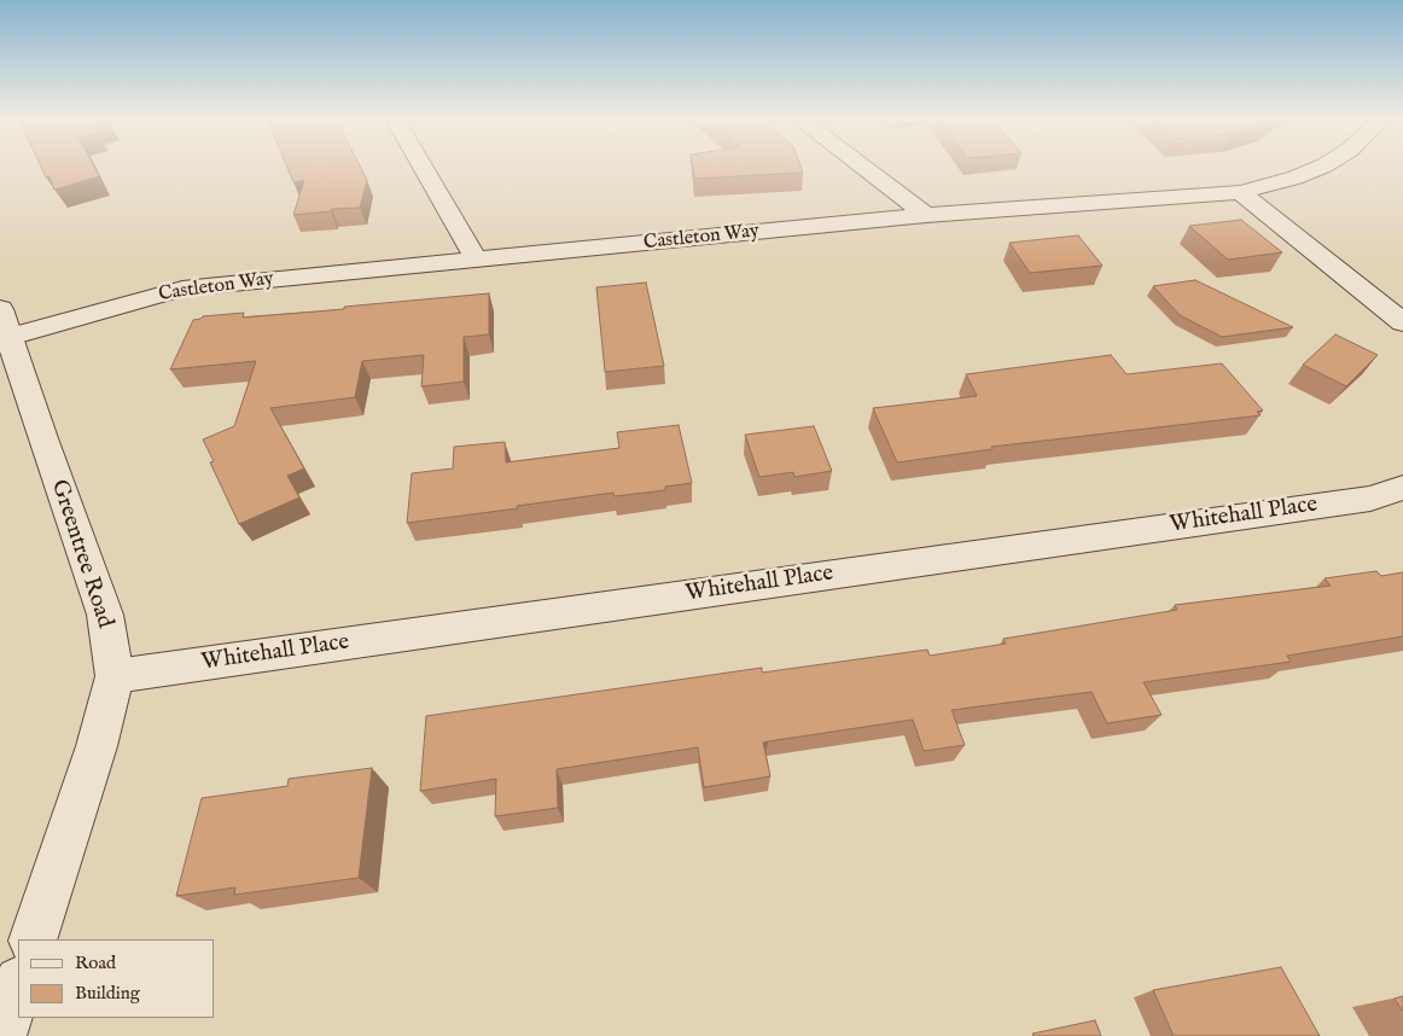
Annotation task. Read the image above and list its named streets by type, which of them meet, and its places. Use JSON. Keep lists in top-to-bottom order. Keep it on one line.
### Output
{"streets":{"street":["Castleton Way","Whitehall Place","Greentree Road"]},"crossings":[["Castleton Way","Greentree Road"],["Whitehall Place","Greentree Road"]],"legend":["Road","Building"]}
